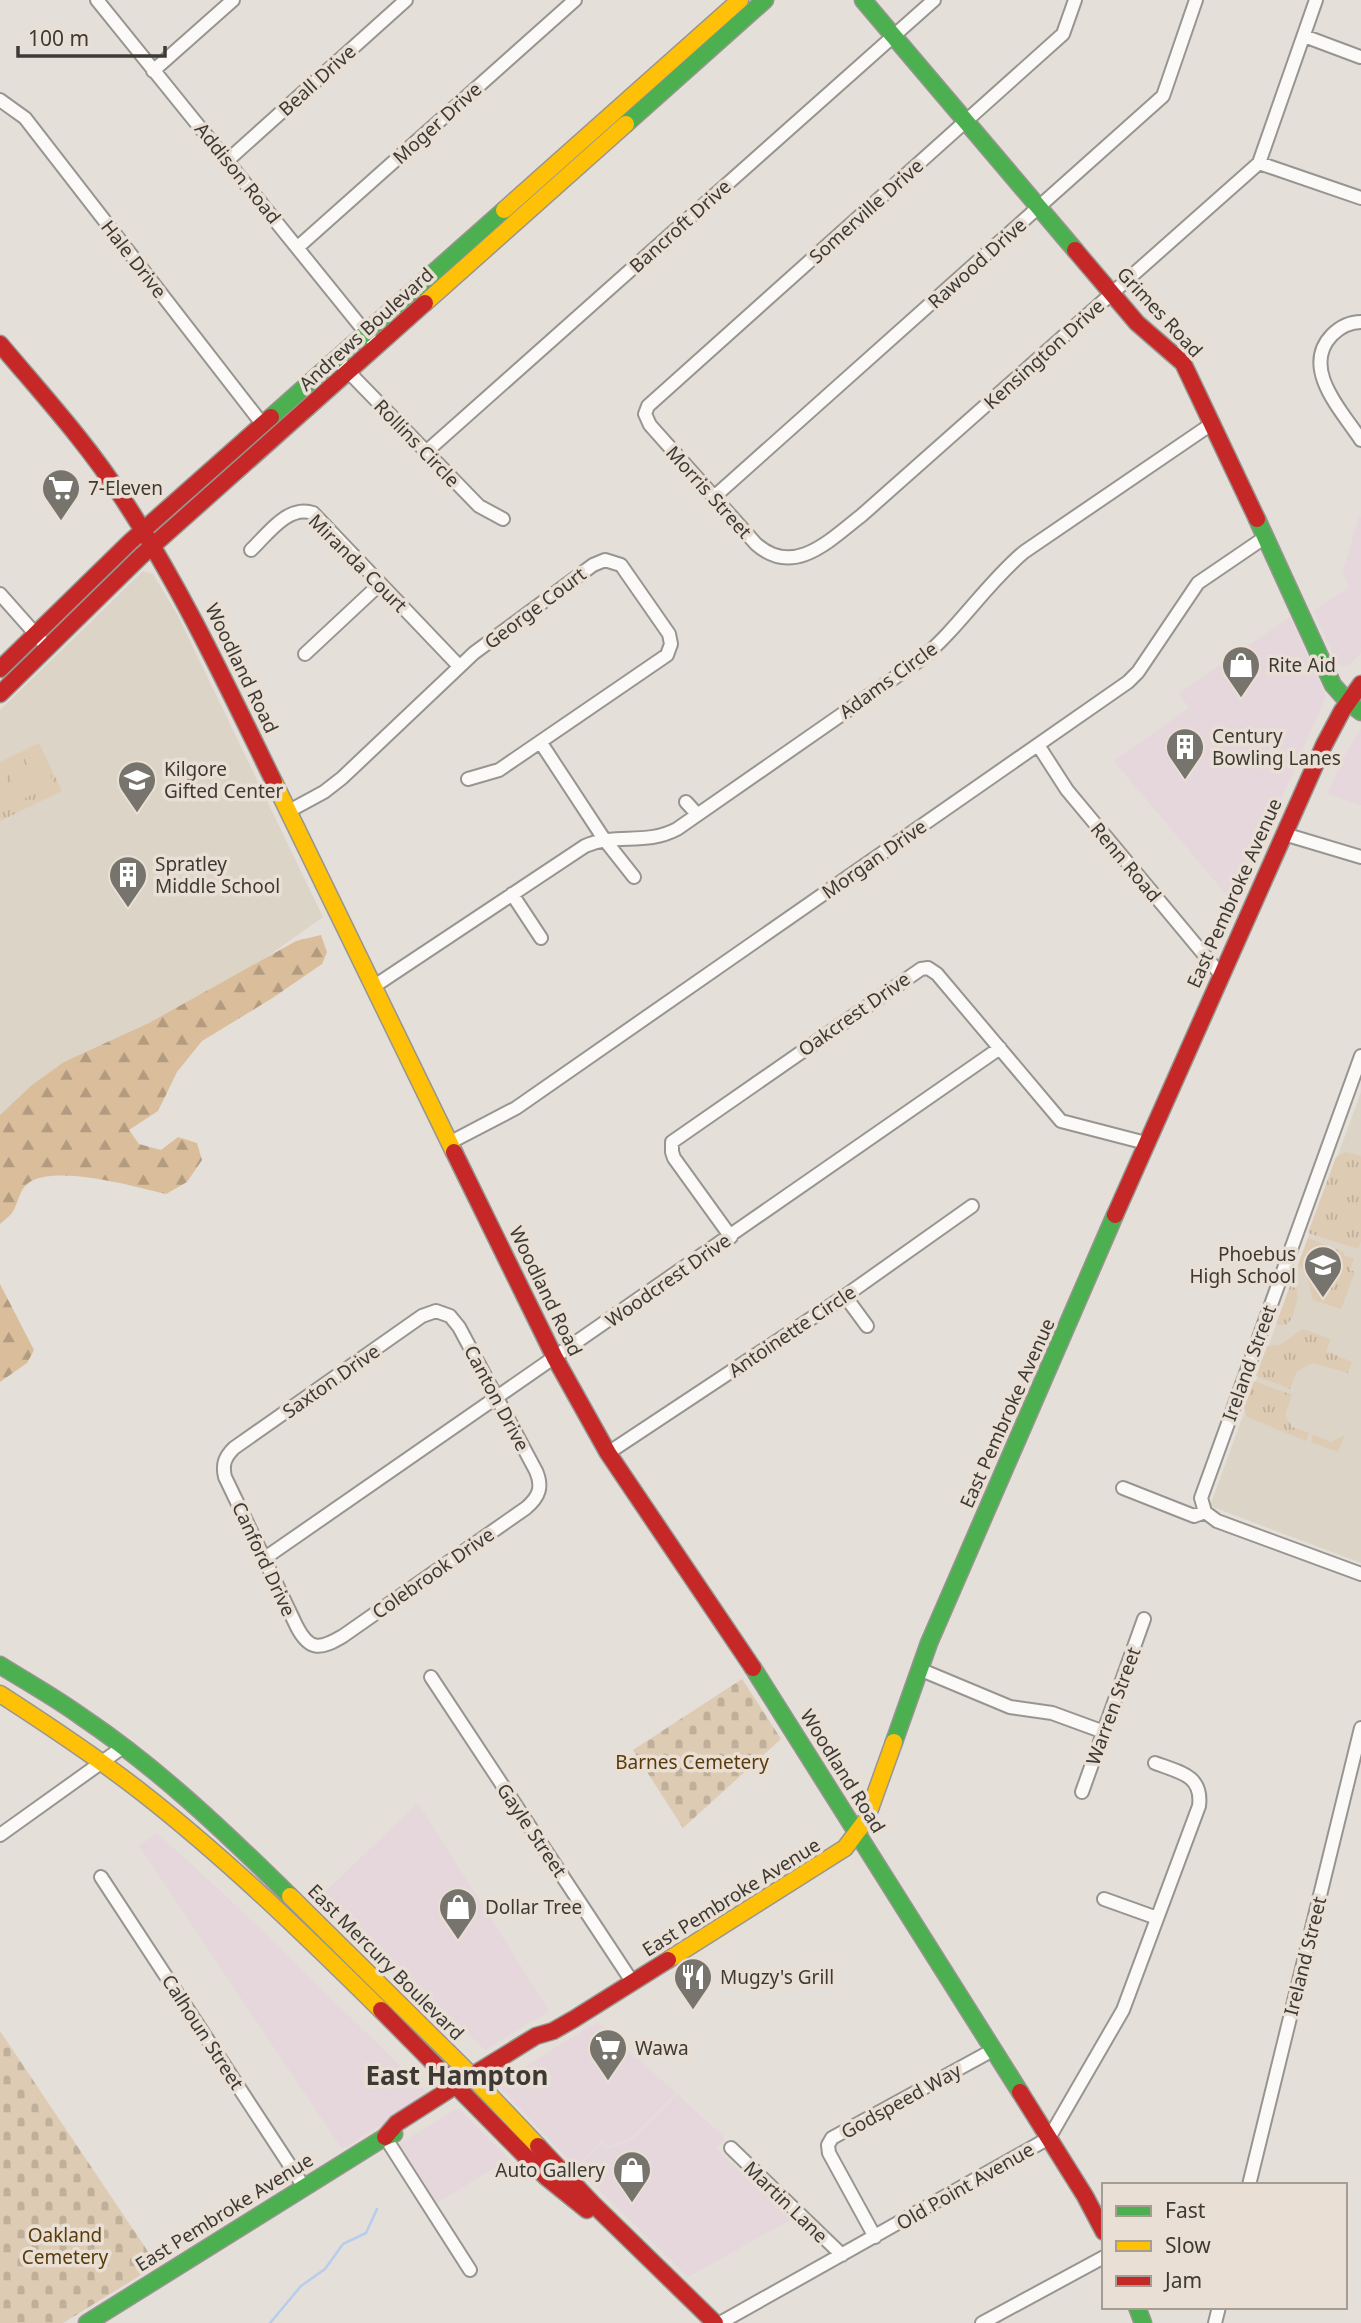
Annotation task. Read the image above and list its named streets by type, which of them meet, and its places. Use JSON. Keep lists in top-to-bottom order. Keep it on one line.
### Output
{"streets":{"main road":["Grimes Road","Andrews Boulevard","Woodland Road","East Pembroke Avenue","East Mercury Boulevard"],"street":["Beall Drive","Moger Drive","Addison Road","Somerville Drive","Bancroft Drive","Hale Drive","Rawood Drive","Kensington Drive","Rollins Circle","Morris Street","Miranda Court","George Court","Adams Circle","Morgan Drive","Renn Road","Oakcrest Drive","Woodcrest Drive","Antoinette Circle","Ireland Street","Saxton Drive","Canton Drive","Canford Drive","Colebrook Drive","Warren Street","Gayle Street","Calhoun Street","Godspeed Way","Old Point Avenue","Martin Lane"]},"crossings":[["Beall Drive","Addison Road"],["Moger Drive","Addison Road"],["Addison Road","Andrews Boulevard"],["Somerville Drive","Grimes Road"],["Somerville Drive","Morris Street"],["Bancroft Drive","Grimes Road"],["Bancroft Drive","Rollins Circle"],["Hale Drive","Andrews Boulevard"],["Rawood Drive","Grimes Road"],["Rawood Drive","Morris Street"],["Grimes Road","Kensington Drive"],["Grimes Road","Adams Circle"],["Grimes Road","Morgan Drive"],["Grimes Road","East Pembroke Avenue"],["Andrews Boulevard","Rollins Circle"],["Andrews Boulevard","Woodland Road"],["Kensington Drive","Morris Street"],["Miranda Court","George Court"],["George Court","Woodland Road"],["Woodland Road","Adams Circle"],["Woodland Road","Morgan Drive"],["Woodland Road","East Pembroke Avenue"],["Woodland Road","Woodcrest Drive"],["Woodland Road","Antoinette Circle"],["Woodland Road","Godspeed Way"],["Woodland Road","Old Point Avenue"],["Morgan Drive","Renn Road"],["Renn Road","East Pembroke Avenue"],["East Pembroke Avenue","Oakcrest Drive"],["East Pembroke Avenue","Gayle Street"],["East Pembroke Avenue","East Mercury Boulevard"],["East Pembroke Avenue","Calhoun Street"],["Oakcrest Drive","Woodcrest Drive"],["Woodcrest Drive","Canton Drive"],["Woodcrest Drive","Canford Drive"],["Saxton Drive","Canton Drive"],["Saxton Drive","Canford Drive"],["Canton Drive","Colebrook Drive"],["Canford Drive","Colebrook Drive"],["East Mercury Boulevard","Old Point Avenue"],["Godspeed Way","Old Point Avenue"],["Old Point Avenue","Martin Lane"]],"districts":["East Hampton"],"parks":["Barnes Cemetery","Oakland Cemetery"],"places":{"supermarket":["7-Eleven","Wawa"],"shop":["Rite Aid","Dollar Tree","Auto Gallery"],"building":["Century Bowling Lanes","Spratley Middle School"],"school or university":["Kilgore Gifted Center","Phoebus High School"],"restaurant":["Mugzy's Grill"]},"legend":["Fast","Slow","Jam"],"scale_bar":"100 m"}
